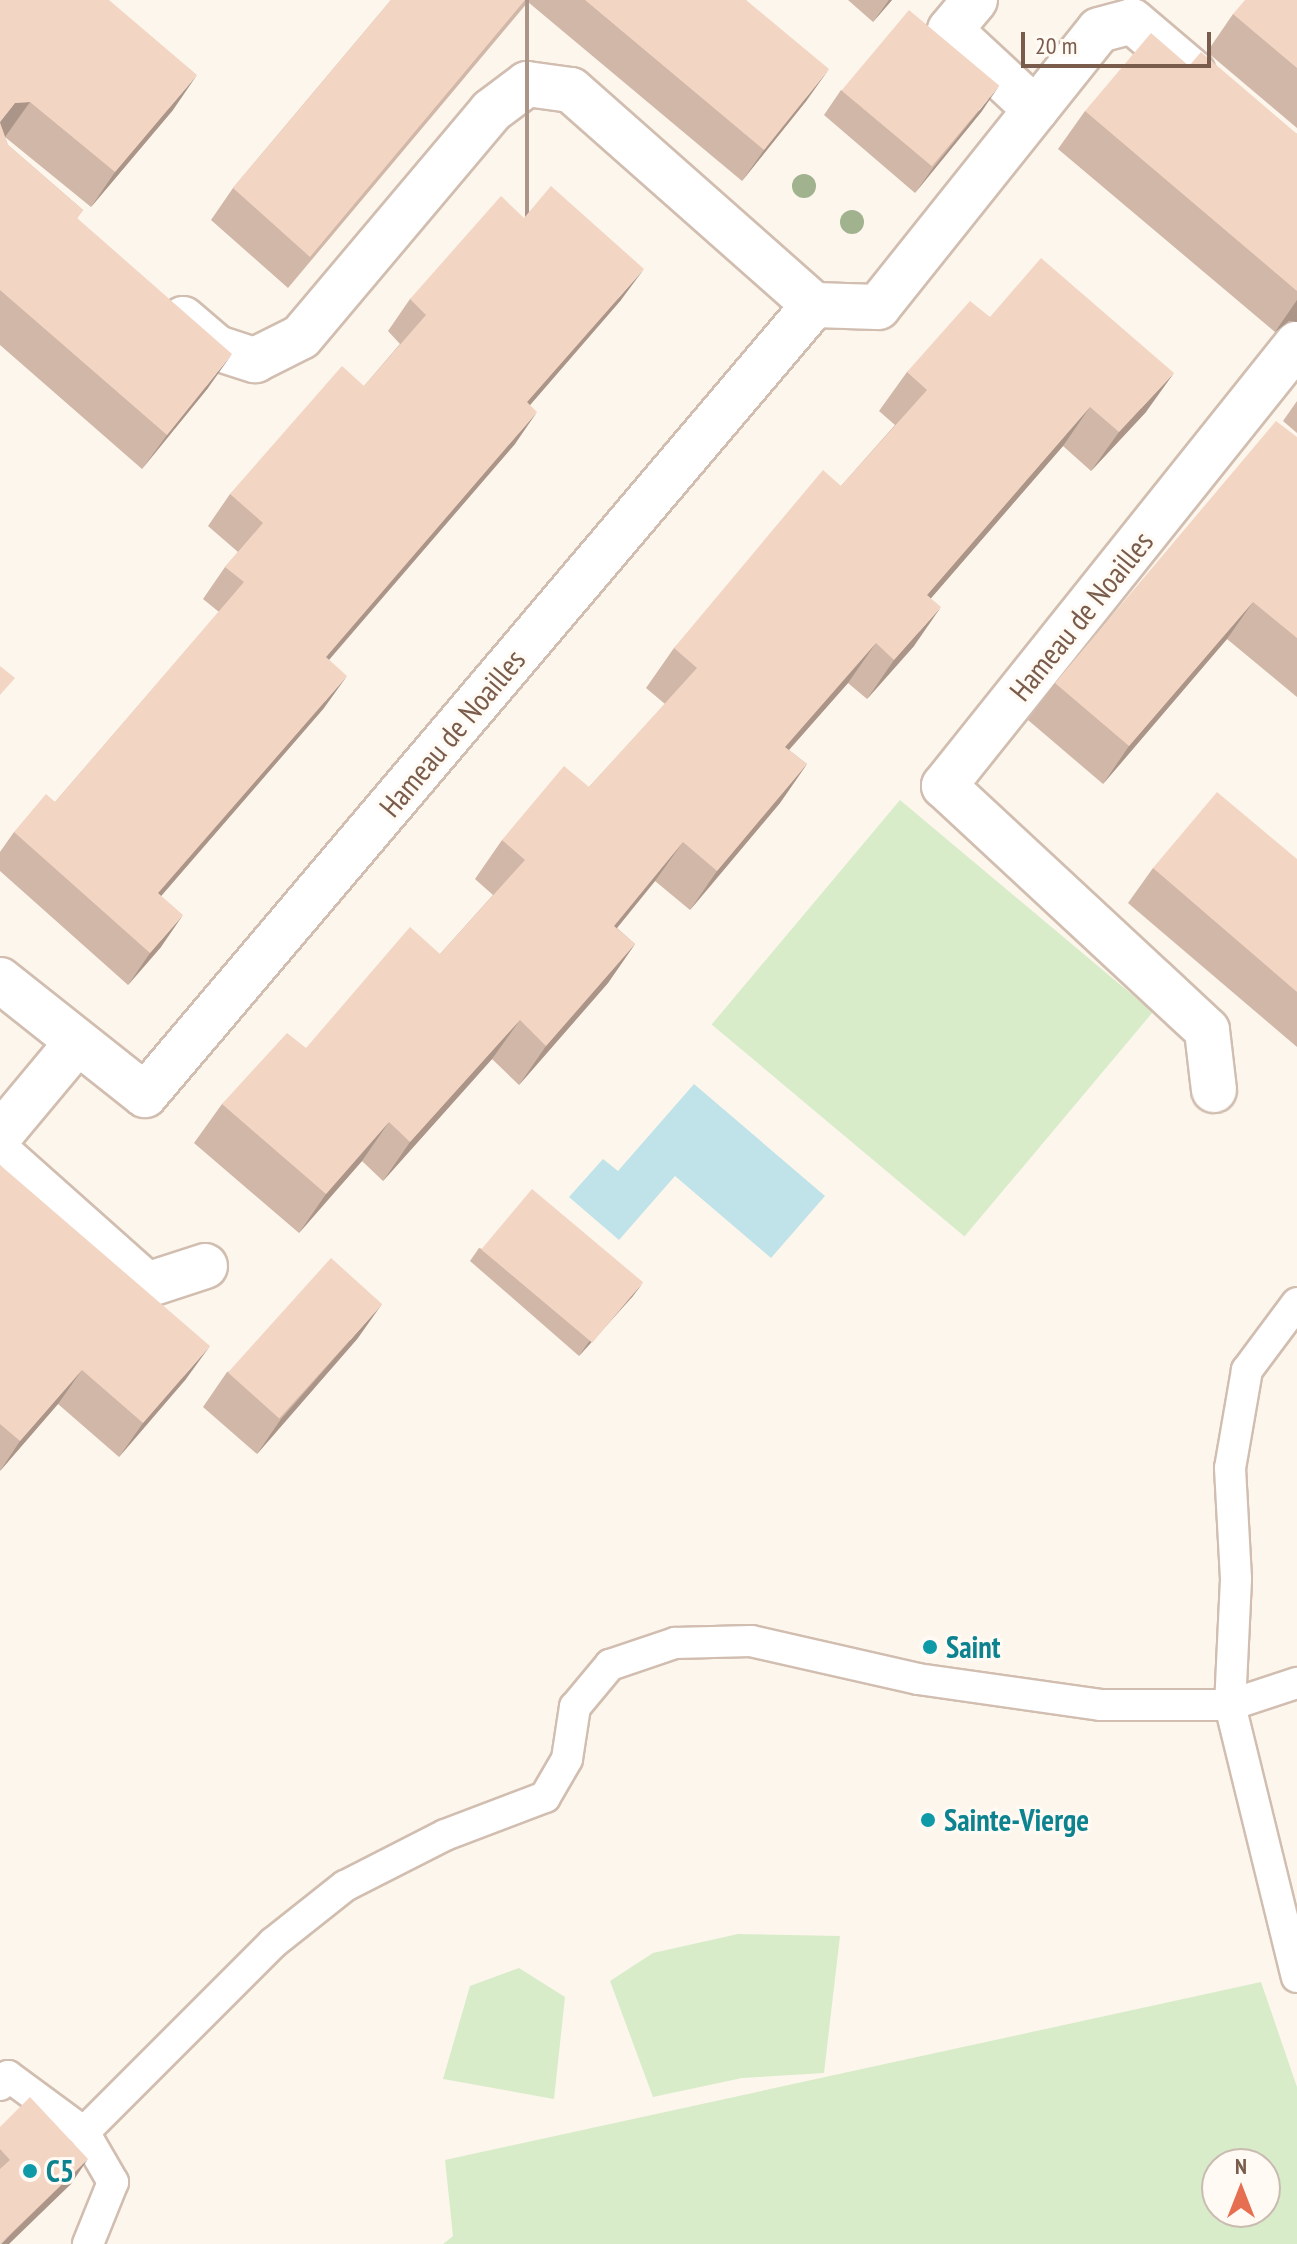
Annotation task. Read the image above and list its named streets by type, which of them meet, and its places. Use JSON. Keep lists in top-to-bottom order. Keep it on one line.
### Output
{"streets":{"street":["Hameau de Noailles"]},"places":["Saint","Sainte-Vierge","C5"],"scale_bar":"20 m","north":"top"}
